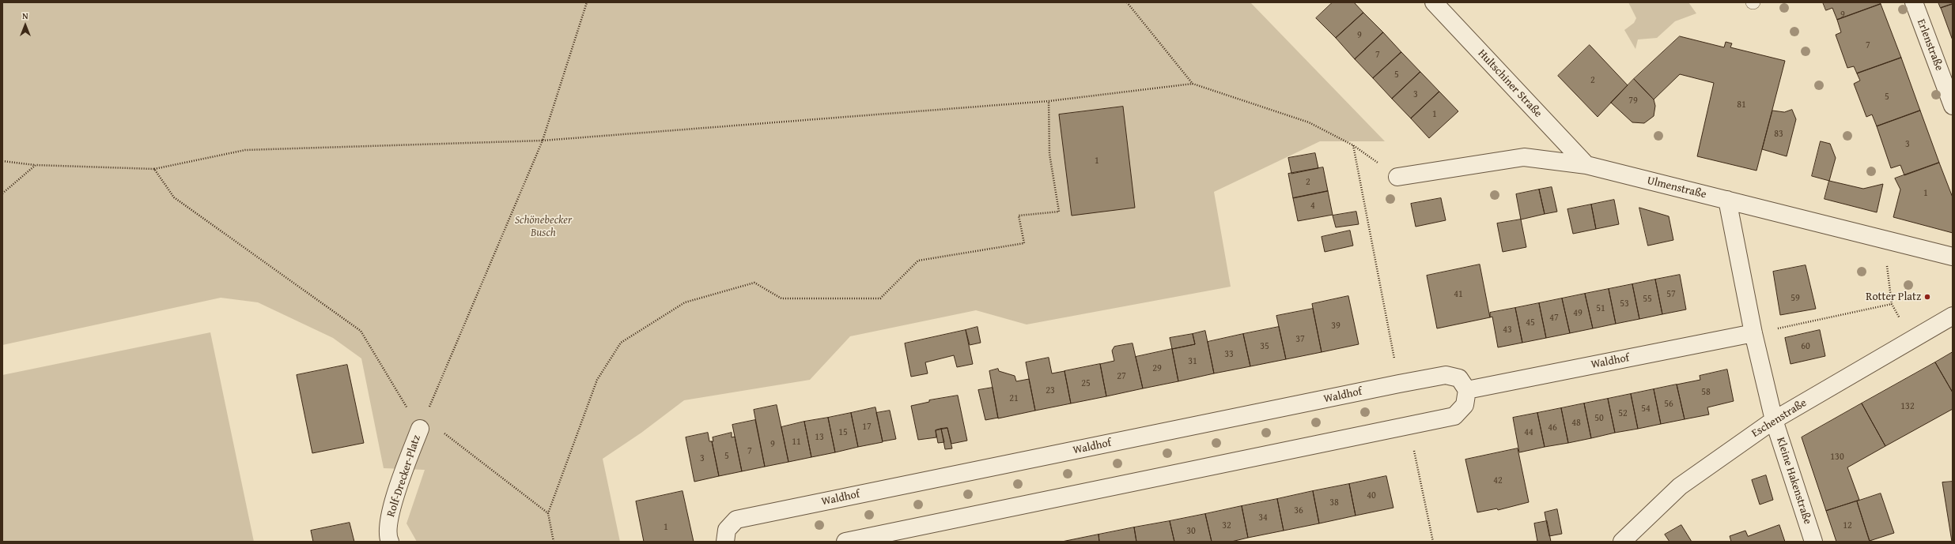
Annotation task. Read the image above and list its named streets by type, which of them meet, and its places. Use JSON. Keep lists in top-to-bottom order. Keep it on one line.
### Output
{"streets":{"street":["Erlenstraße","Hultschiner Straße","Ulmenstraße","Waldhof","Eschenstraße","Rolf-Drecker-Platz","Kleine Hakenstraße"]},"crossings":[["Hultschiner Straße","Ulmenstraße"],["Eschenstraße","Kleine Hakenstraße"]],"parks":["Schönebecker Busch"],"places":["Rotter Platz"],"house_numbers":["9","9","7","7","5","2","3","5","79","81","1","83","3","1","2","1","4","41","57","59","55","53","51","49","47","45","39","43","37","35","60","33","31","29","27","25","23","58","21","56","132","54","52","50","48","17","46","15","44","13","11","9","7","5","130","3","42","40","38","36","34","32","12","1","30"],"north":"top"}
